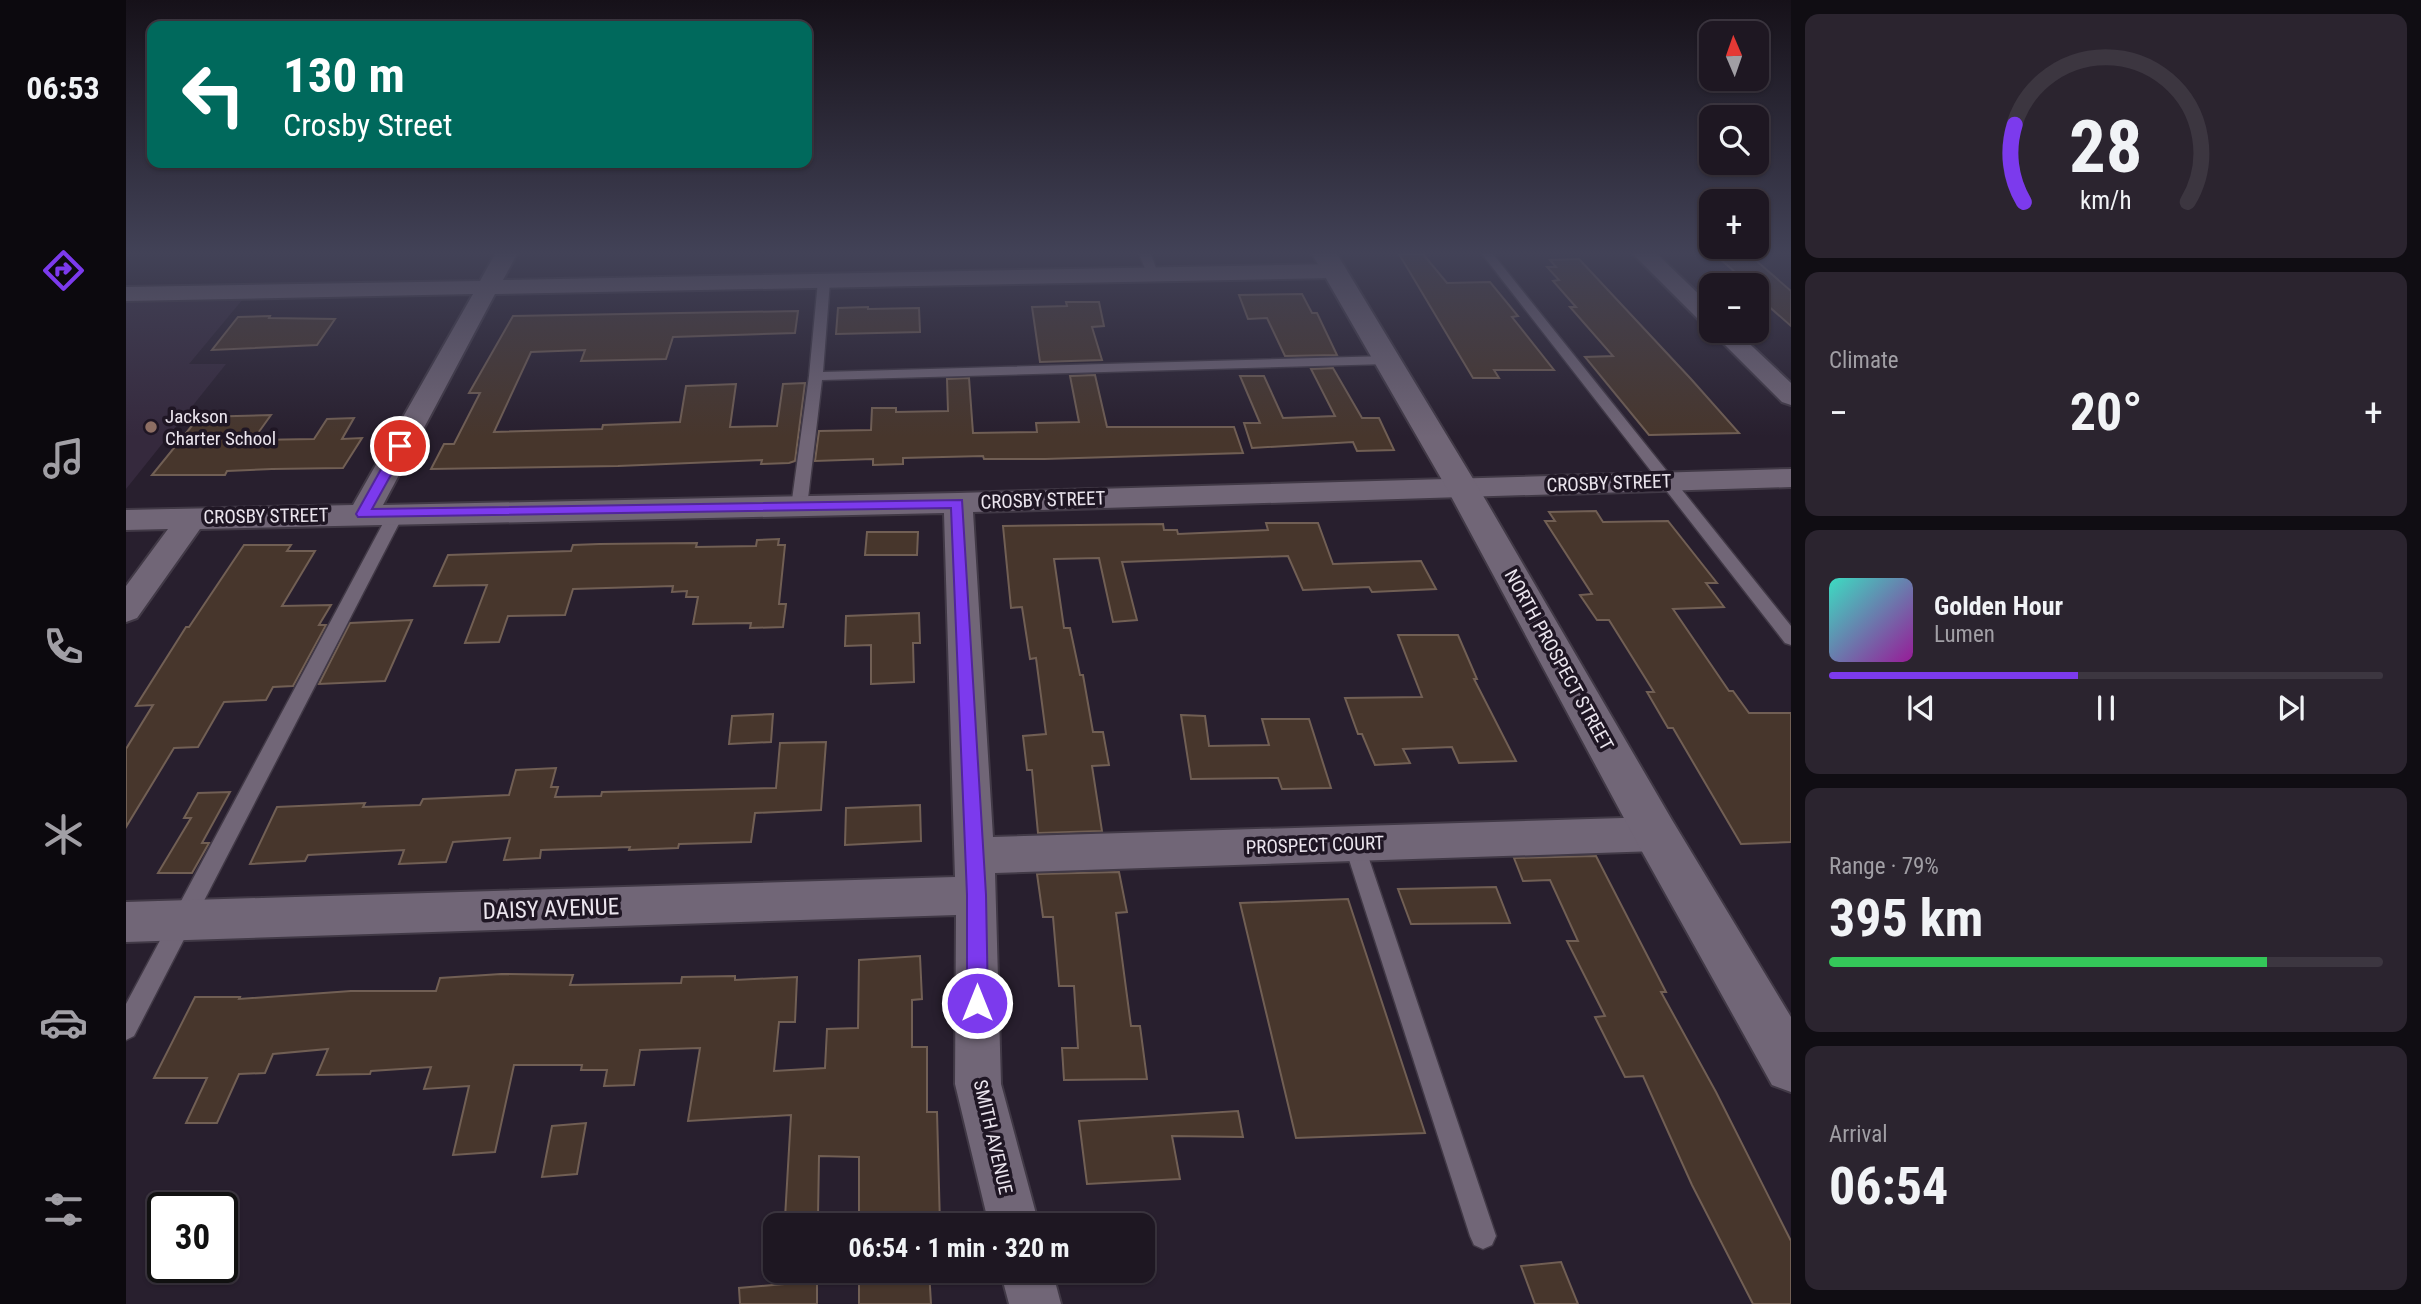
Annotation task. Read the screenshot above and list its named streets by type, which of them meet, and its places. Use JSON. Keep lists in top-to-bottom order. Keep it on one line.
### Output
{"streets":{"street":["CROSBY STREET","NORTH PROSPECT STREET","PROSPECT COURT","DAISY AVENUE","SMITH AVENUE"]},"crossings":[["CROSBY STREET","NORTH PROSPECT STREET"],["CROSBY STREET","SMITH AVENUE"],["NORTH PROSPECT STREET","PROSPECT COURT"],["PROSPECT COURT","DAISY AVENUE"],["PROSPECT COURT","SMITH AVENUE"],["DAISY AVENUE","SMITH AVENUE"]],"places":["Jackson Charter School"],"north":"top","page":{"tabs":"06:53","map_buttons":["+","−"],"turn":["130 m","Crosby Street"],"tile":["Climate",["Range · 79%","395 km"],["Arrival","06:54"]],"heat":["−","20°","+"],"song":["Golden Hour","Lumen"],"limit":"30","trip":"06:54 · 1 min · 320 m","gauge":["28","km/h"]}}
